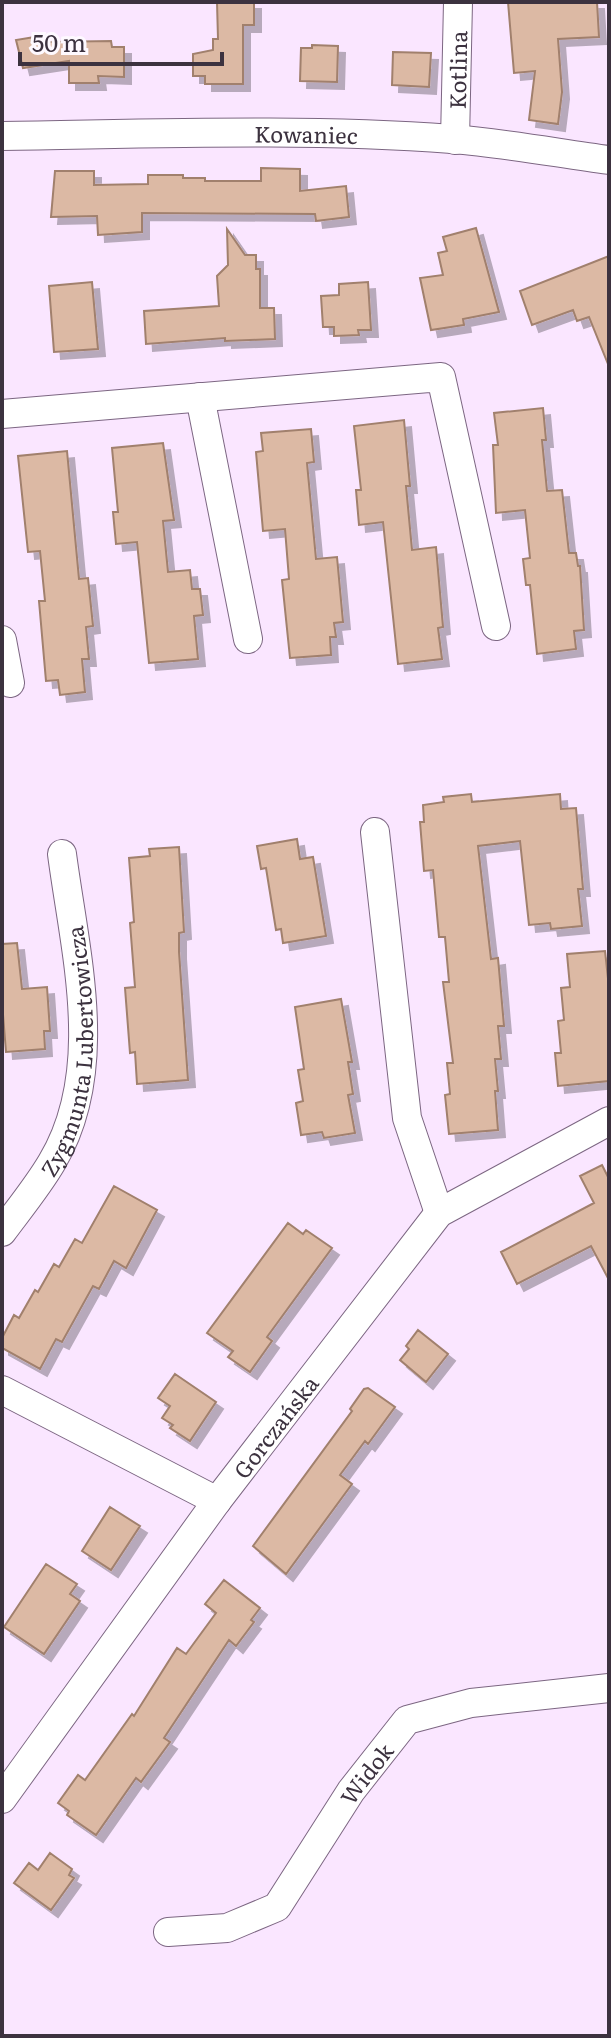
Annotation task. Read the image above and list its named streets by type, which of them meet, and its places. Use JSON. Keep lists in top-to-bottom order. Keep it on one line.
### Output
{"streets":{"street":["Kotlina","Kowaniec","Zygmunta Lubertowicza","Gorczańska","Widok"]},"crossings":[["Kotlina","Kowaniec"]],"scale_bar":"50 m"}
